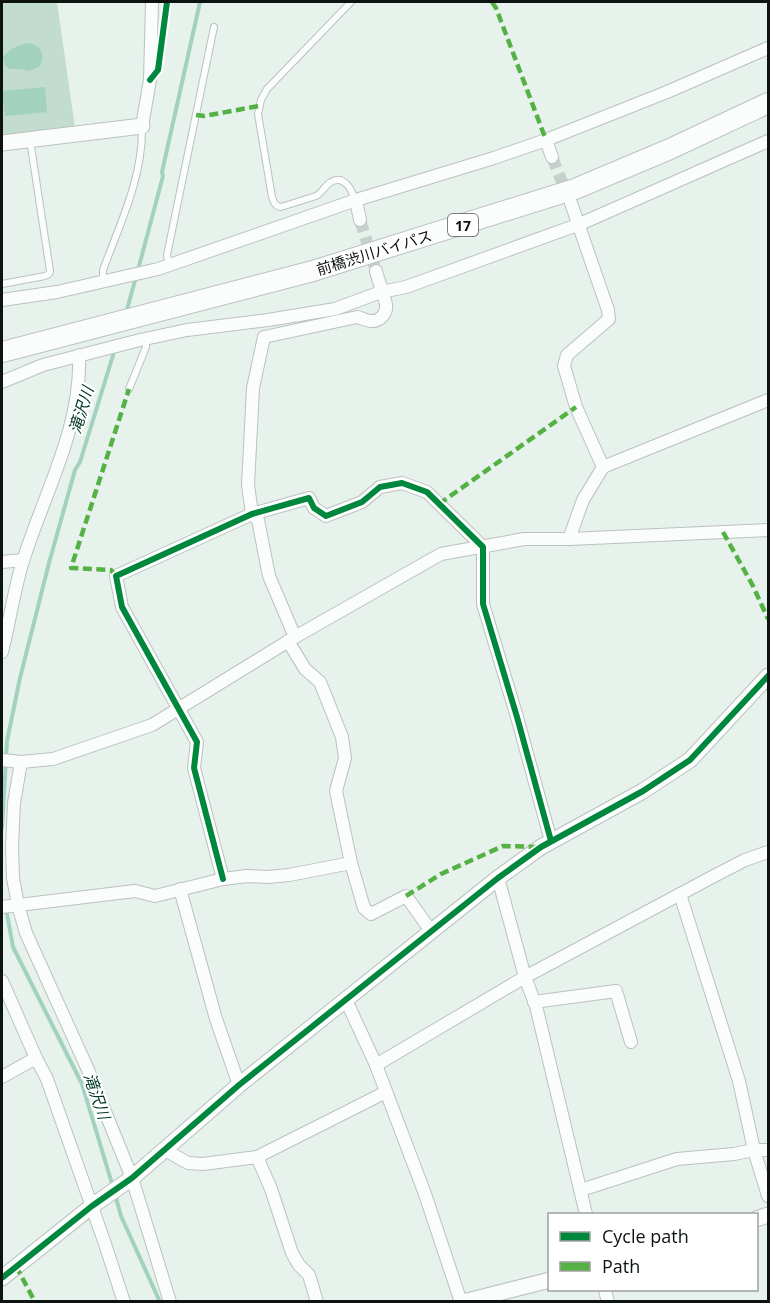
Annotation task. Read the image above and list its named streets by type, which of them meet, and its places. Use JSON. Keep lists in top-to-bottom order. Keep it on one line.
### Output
{"streets":{"highway":["17","前橋渋川バイパス"]},"water":["滝沢川"],"legend":["Cycle path","Path"]}
